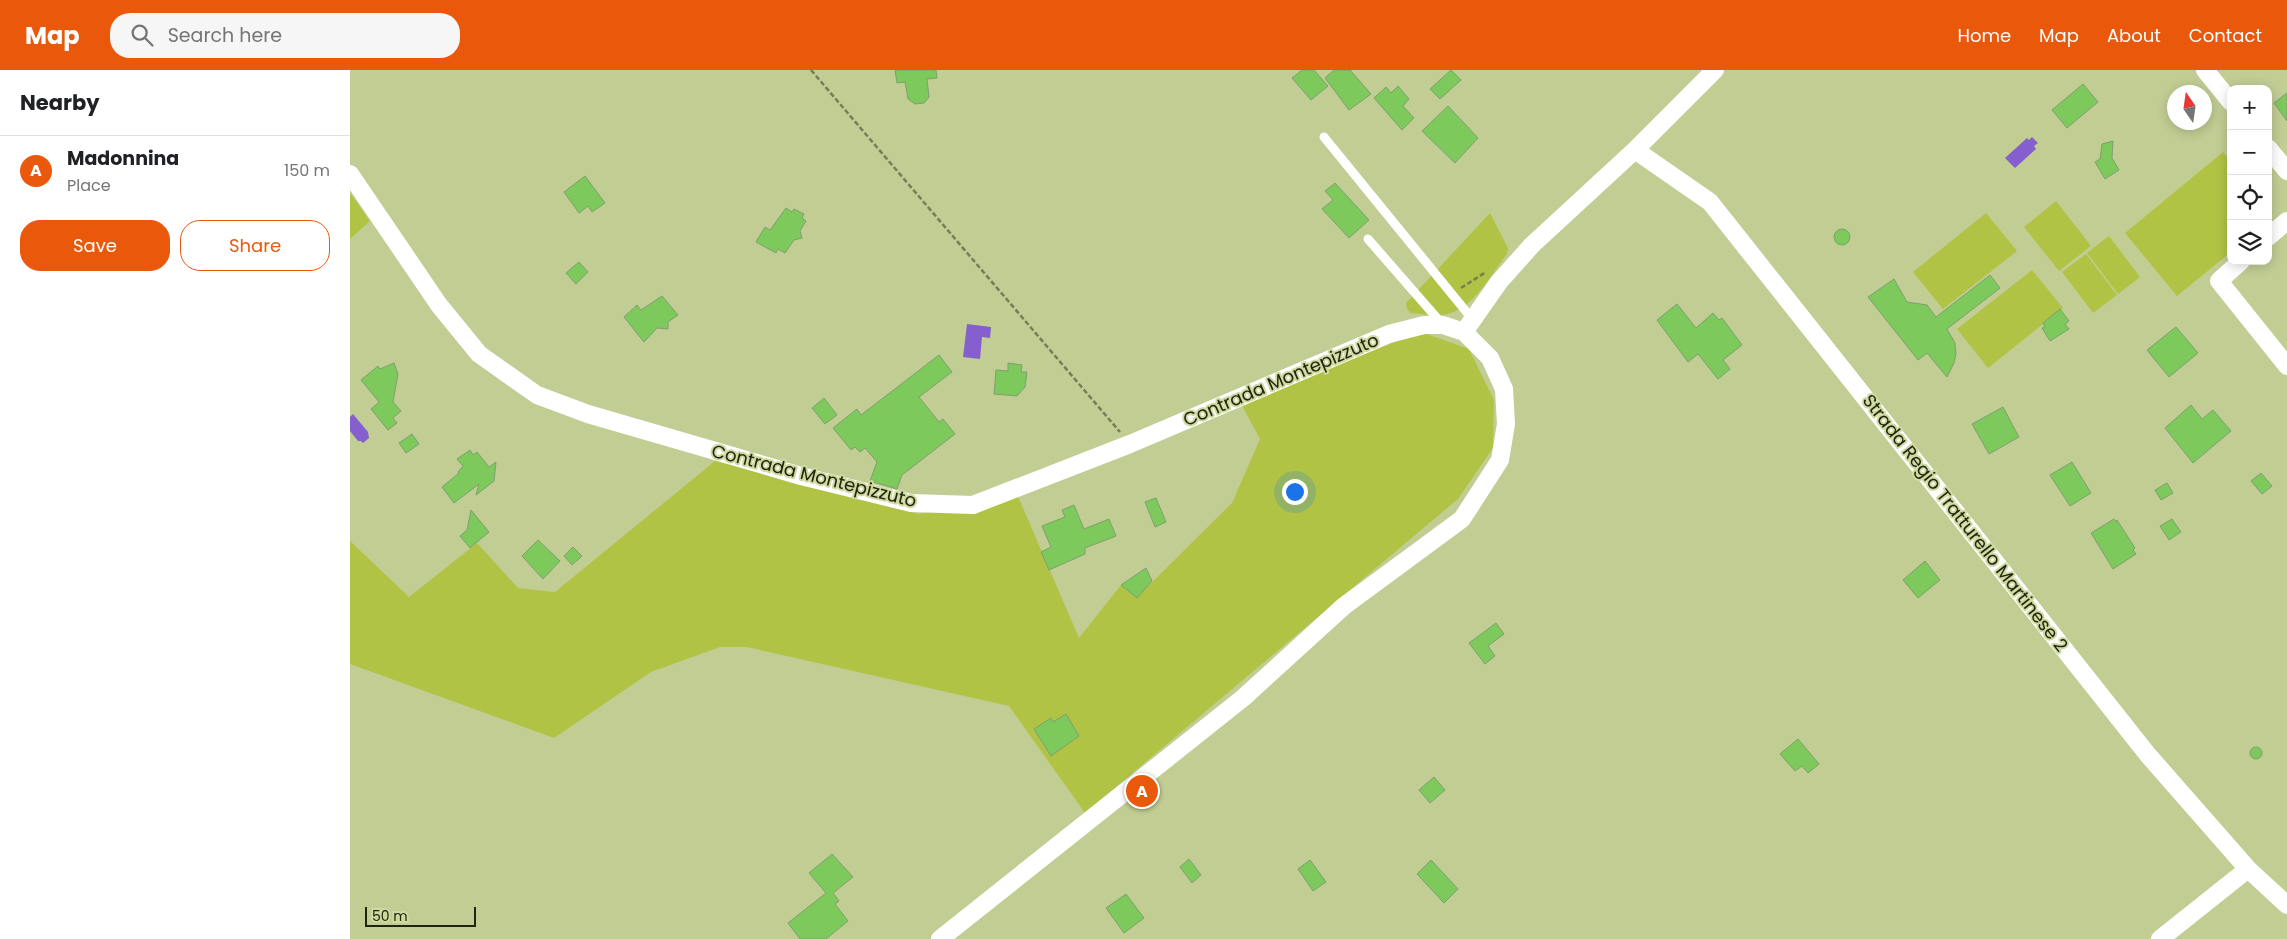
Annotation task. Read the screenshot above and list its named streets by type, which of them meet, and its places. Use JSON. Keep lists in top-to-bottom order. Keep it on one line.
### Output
{"streets":{"street":["Contrada Montepizzuto","Strada Regio Tratturello Martinese 2"]},"scale_bar":"50 m","north":"top","page":{"header":"Map","search":"Search here","nav":["Home","Map","About","Contact"],"heading":"Nearby","map_buttons":["+","−"],"list":[{"mark":"A","name":"Madonnina","note":"Place","value":"150 m"}],"buttons":["Save","Share"],"pins":"A","scale":"50 m"}}
